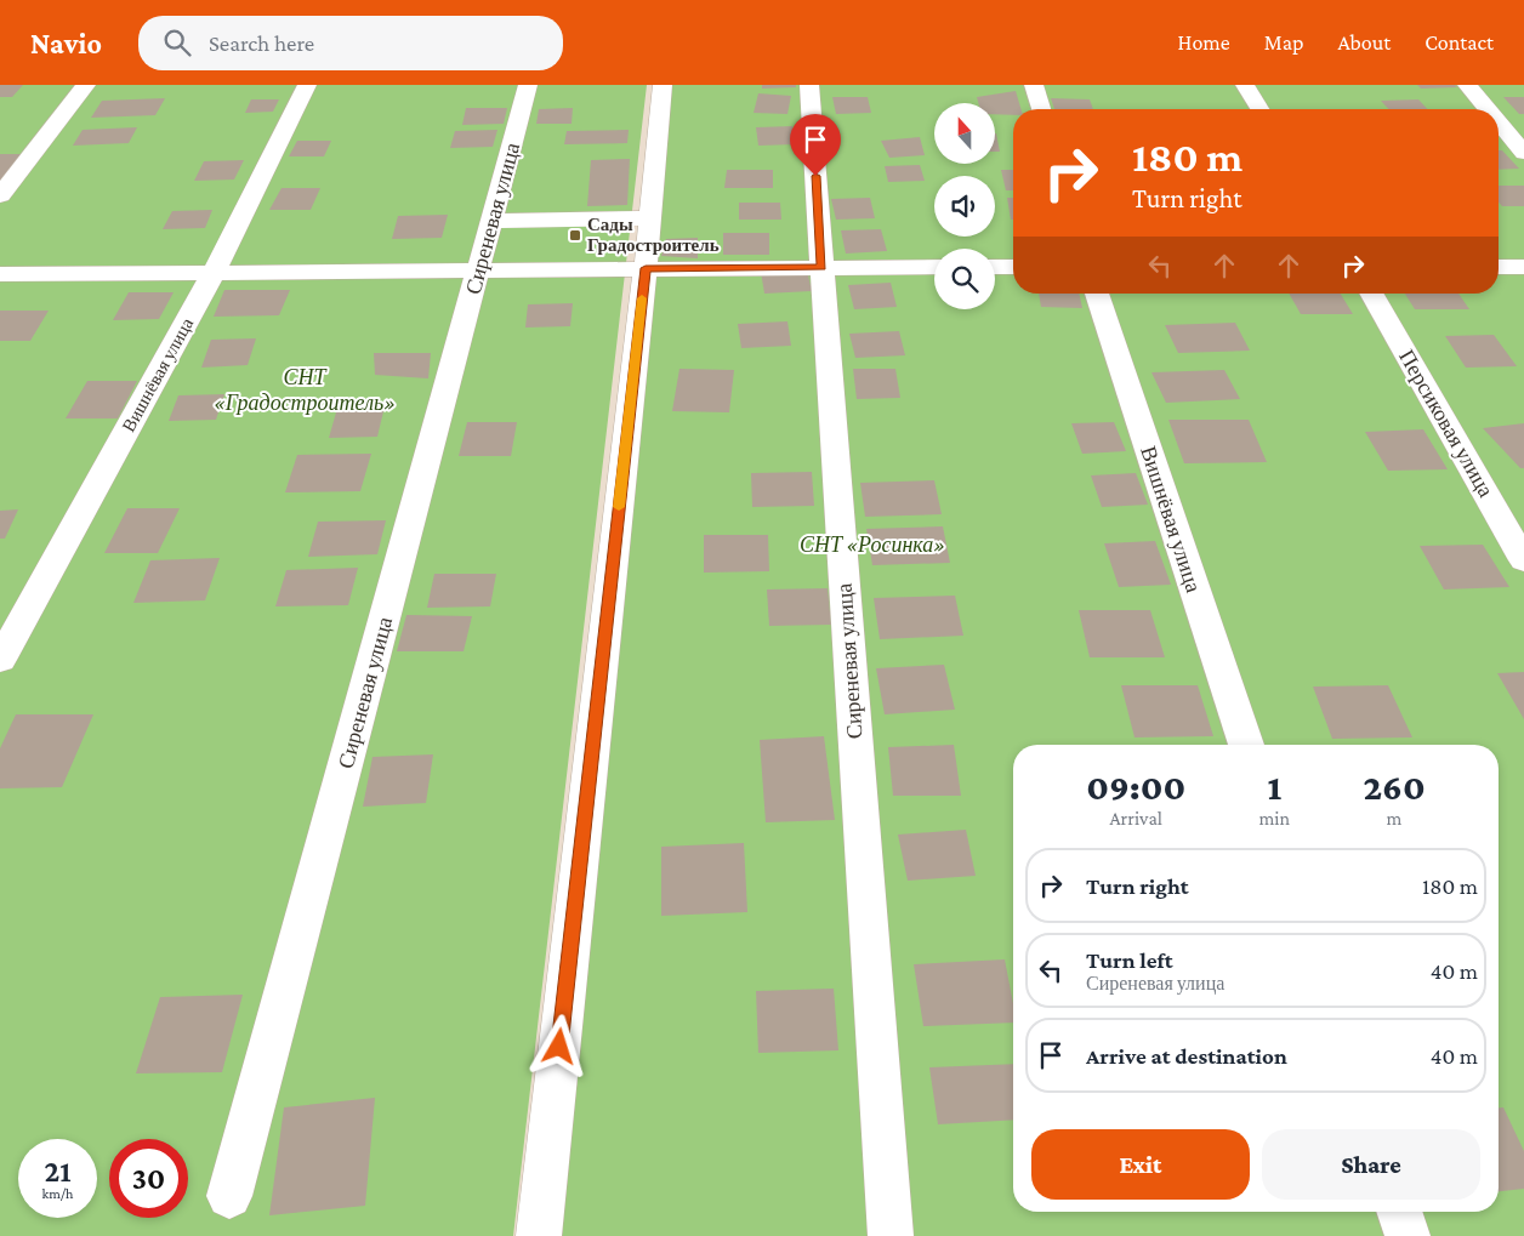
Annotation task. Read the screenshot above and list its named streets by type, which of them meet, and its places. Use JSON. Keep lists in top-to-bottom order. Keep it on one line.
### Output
{"streets":{"street":["Сиреневая улица","Вишнёвая улица","Персиковая улица"]},"parks":["СНТ «Градостроитель»","СНТ «Росинка»"],"places":{"transit":["Сады Градостроитель"]},"north":"top","page":{"header":"Navio","search":"Search here","nav":["Home","Map","About","Contact"],"turn":["180 m","Turn right"],"eta":["09:00","Arrival","1","min","260","m"],"list":[{"name":"Turn right","value":"180 m"},{"name":"Turn left","note":"Сиреневая улица","value":"40 m"},{"name":"Arrive at destination","value":"40 m"}],"buttons":["Exit","Share"],"speed":"21 km/h","limit":"30"}}
